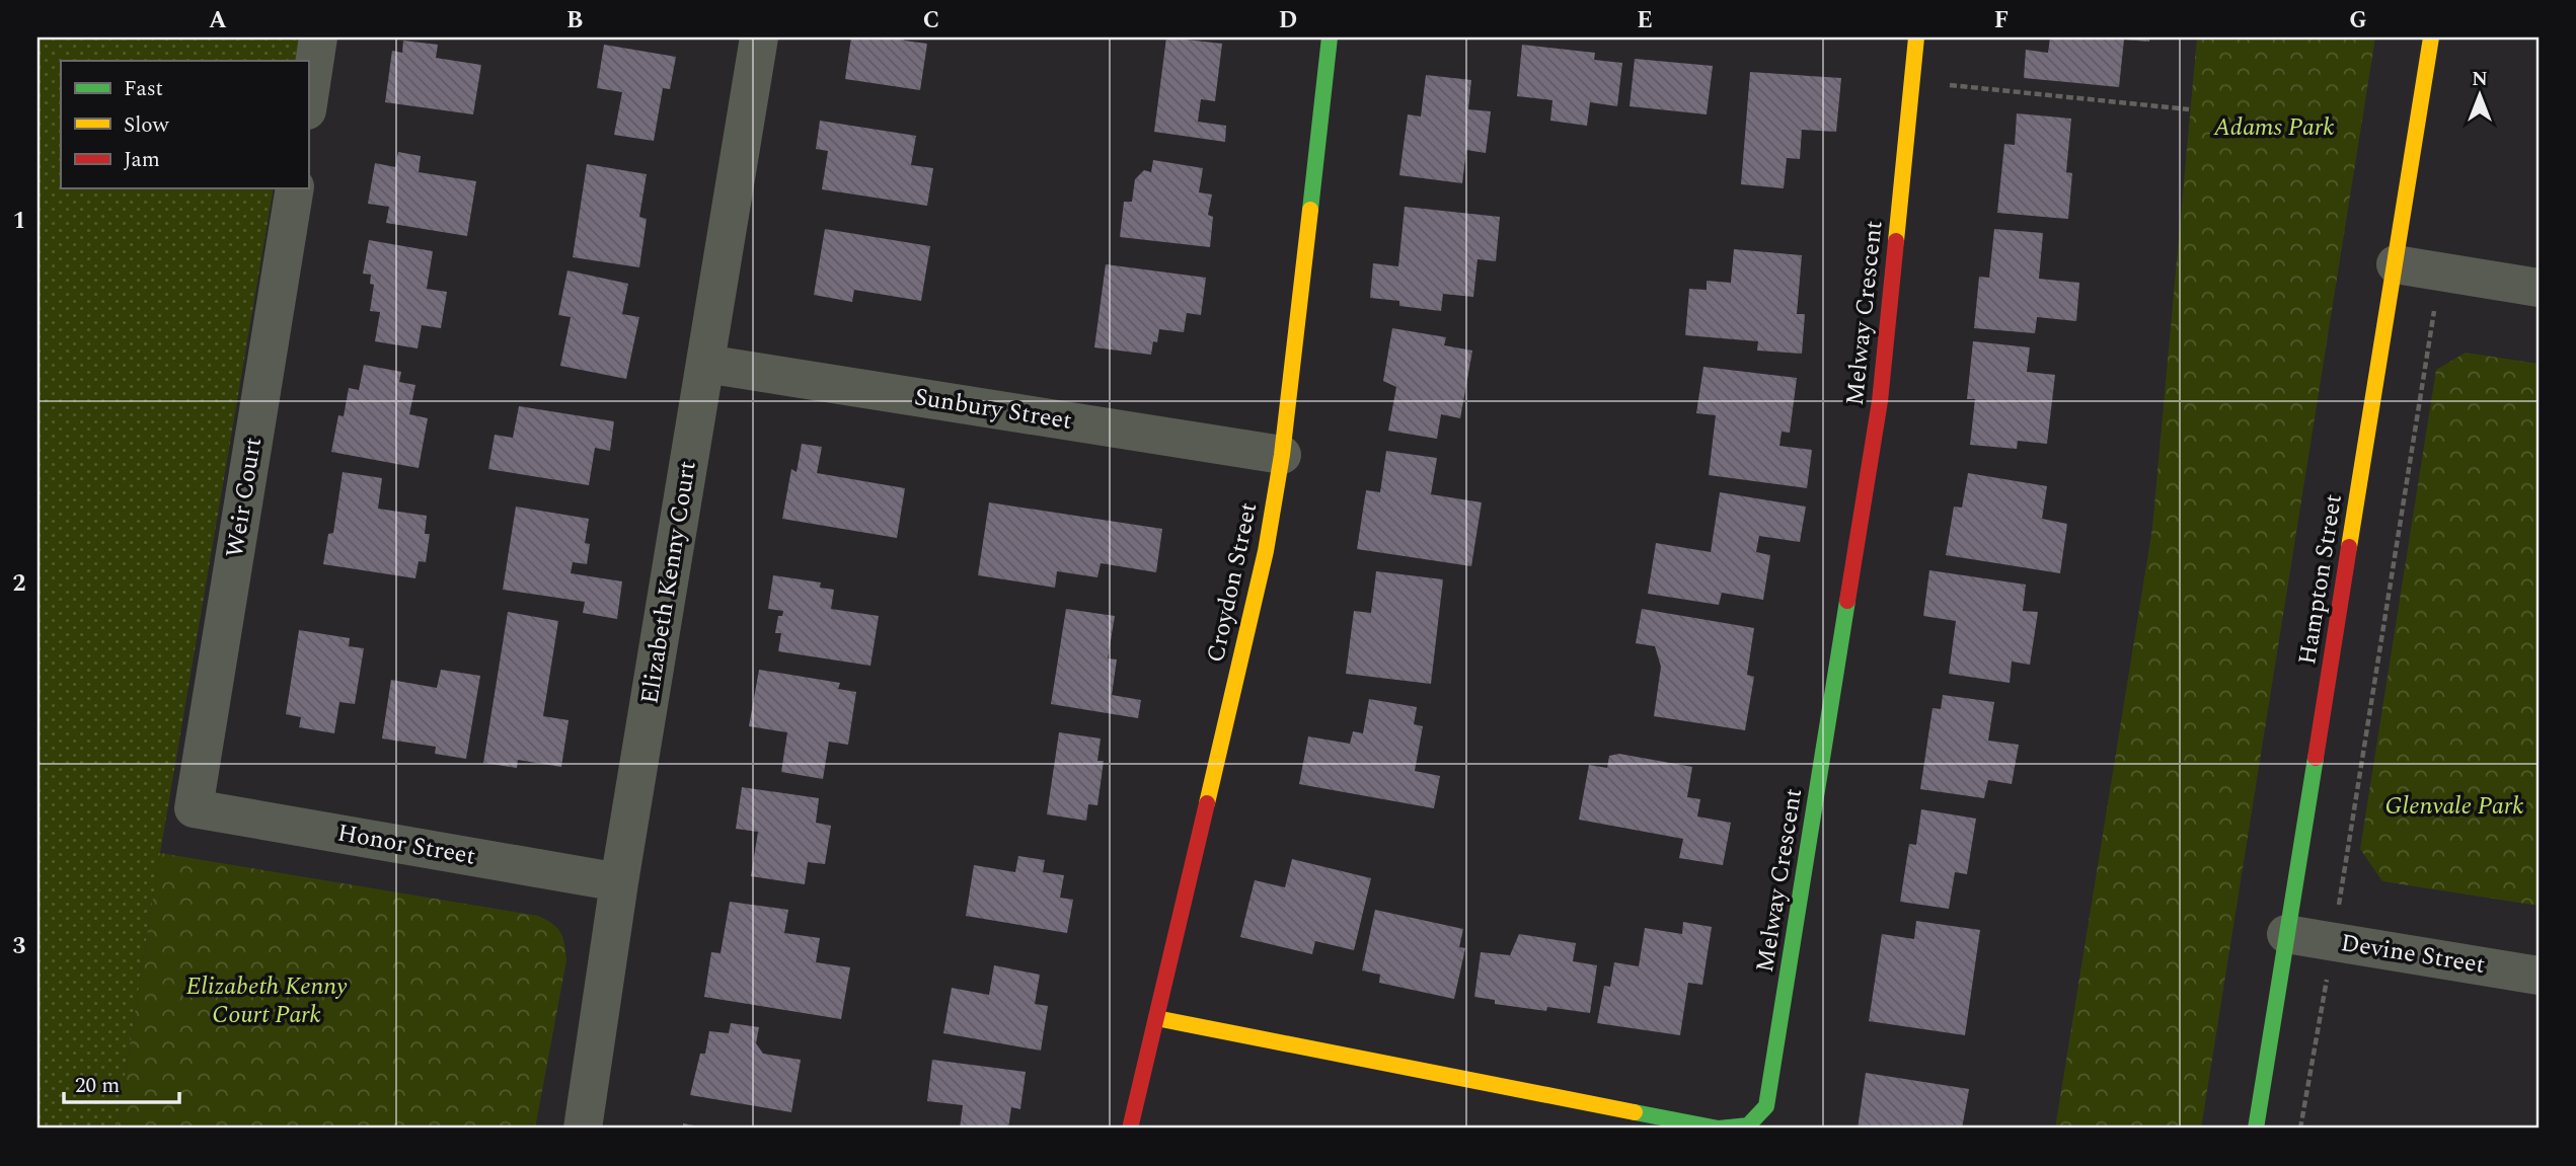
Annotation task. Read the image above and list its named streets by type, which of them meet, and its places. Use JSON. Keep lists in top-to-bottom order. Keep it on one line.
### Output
{"streets":{"street":["Melway Crescent","Sunbury Street","Weir Court","Hampton Street","Elizabeth Kenny Court","Croydon Street","Honor Street","Devine Street"]},"crossings":[["Melway Crescent","Croydon Street"],["Sunbury Street","Elizabeth Kenny Court"],["Sunbury Street","Croydon Street"],["Weir Court","Honor Street"],["Hampton Street","Devine Street"],["Elizabeth Kenny Court","Honor Street"]],"parks":["Adams Park","Glenvale Park","Elizabeth Kenny Court Park"],"legend":["Fast","Slow","Jam"],"scale_bar":"20 m","north":"top","grid":{"columns":["A","B","C","D","E","F","G"],"rows":["1","2","3"]}}
